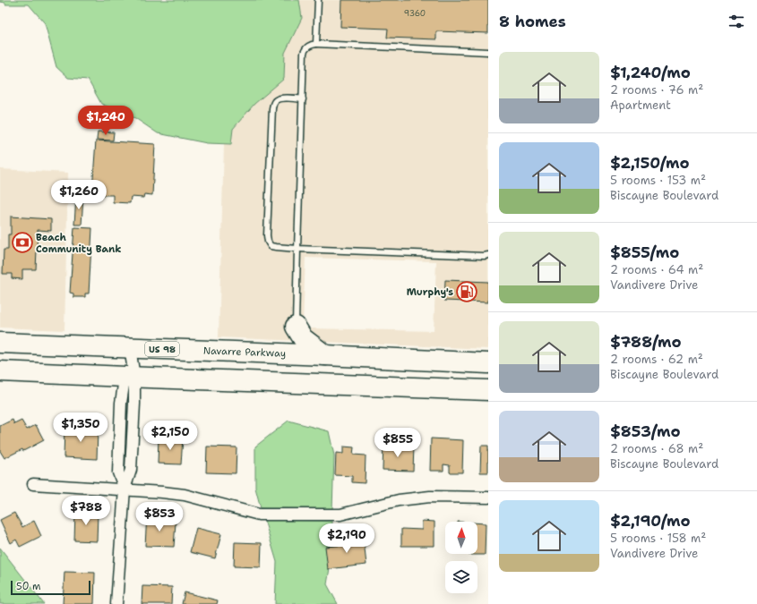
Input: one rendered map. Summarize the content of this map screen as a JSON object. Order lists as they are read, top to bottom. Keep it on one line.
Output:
{"streets":{"highway":["US 98","Navarre Parkway"]},"places":{"bank":["Beach Community Bank"],"fuel station":["Murphy's"]},"house_numbers":["9360"],"scale_bar":"50 m","north":"top","page":{"heading":"8 homes","list":[{"name":"$1,240/mo","note":"2 rooms · 76 m² · Apartment"},{"name":"$2,150/mo","note":"5 rooms · 153 m² · Biscayne Boulevard"},{"name":"$855/mo","note":"2 rooms · 64 m² · Vandivere Drive"},{"name":"$788/mo","note":"2 rooms · 62 m² · Biscayne Boulevard"},{"name":"$853/mo","note":"2 rooms · 68 m² · Biscayne Boulevard"},{"name":"$2,190/mo","note":"5 rooms · 158 m² · Vandivere Drive"}],"price":["$1,240","$1,260","$1,350","$2,150","$855","$788","$853","$2,190"],"scale":"50 m"}}
